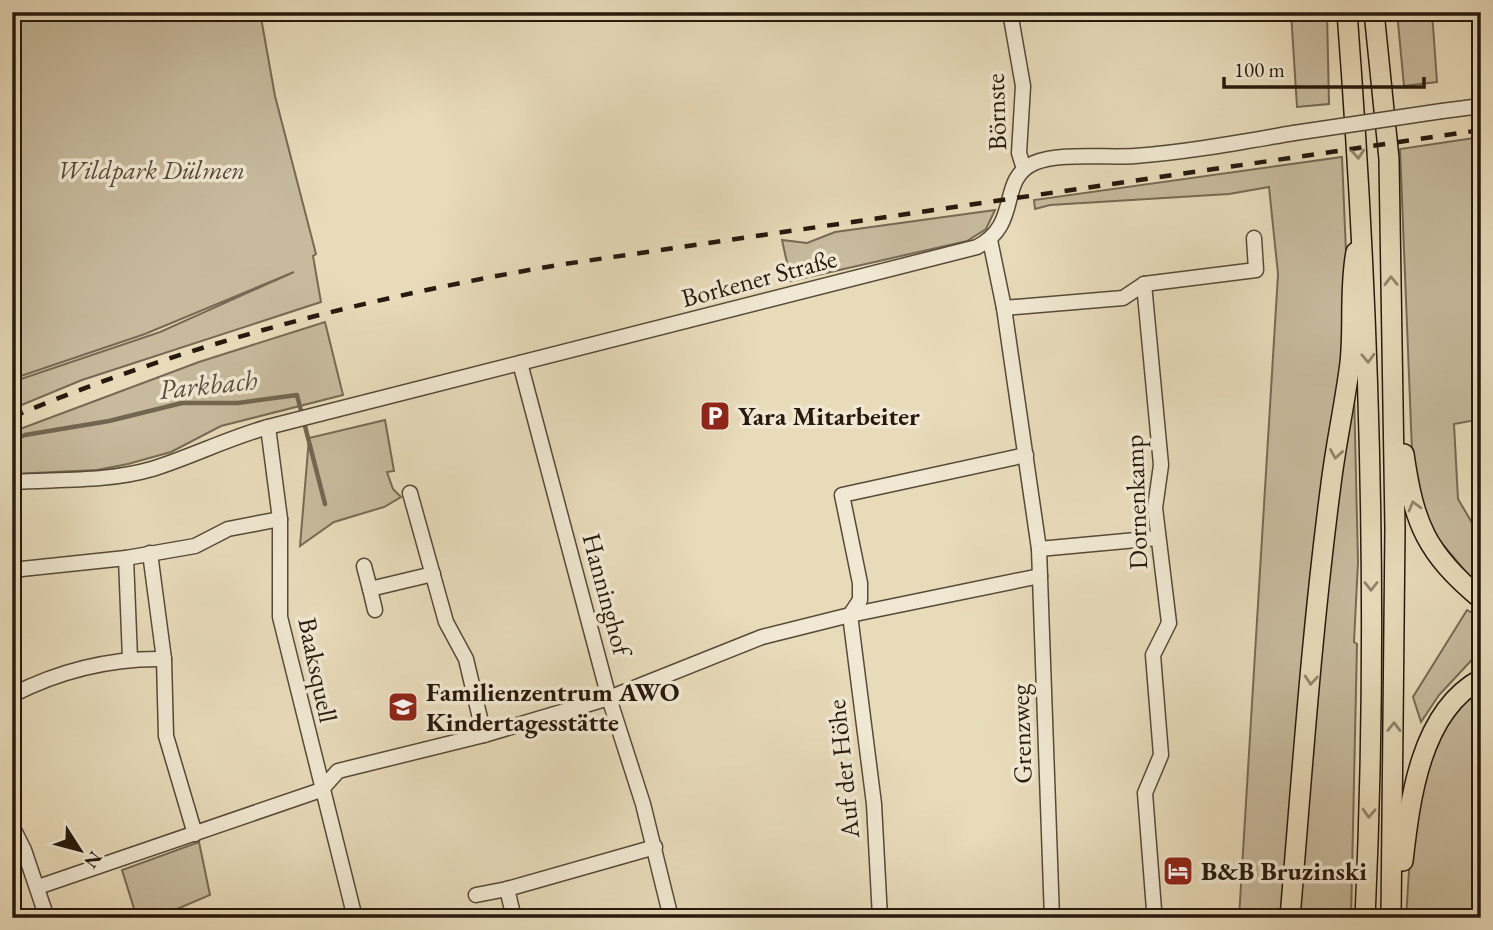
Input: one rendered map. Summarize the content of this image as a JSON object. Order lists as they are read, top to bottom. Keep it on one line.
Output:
{"streets":{"street":["Börnste","Borkener Straße","Dornenkamp","Hanninghof","Baaksquell","Grenzweg","Auf der Höhe"]},"crossings":[["Borkener Straße","Hanninghof"],["Borkener Straße","Baaksquell"],["Borkener Straße","Grenzweg"]],"water":["Parkbach"],"parks":["Wildpark Dülmen"],"places":{"parking":["Yara Mitarbeiter"],"school or university":["Familienzentrum AWO Kindertagesstätte"],"hotel":["B&B Bruzinski"]},"scale_bar":"100 m","north":"bottom right"}
